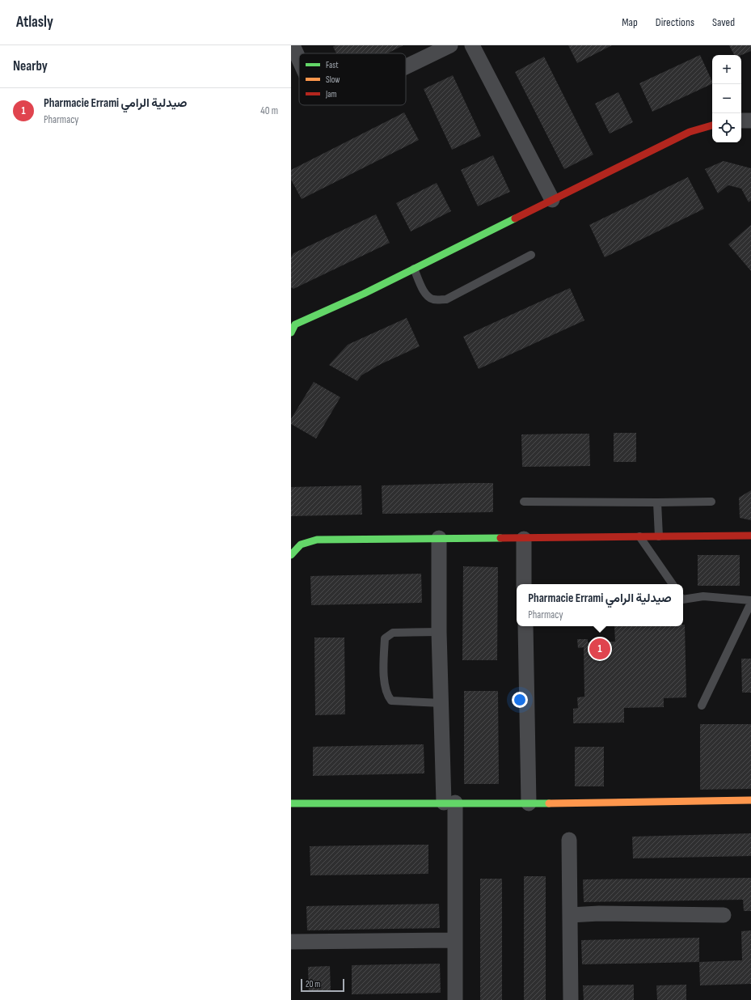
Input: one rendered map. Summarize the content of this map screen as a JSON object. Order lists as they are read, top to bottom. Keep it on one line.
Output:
{"legend":["Fast","Slow","Jam"],"scale_bar":"20 m","page":{"header":"Atlasly","nav":["Map","Directions","Saved"],"heading":"Nearby","map_buttons":["+","−"],"list":[{"mark":"1","name":"Pharmacie Errami صيدلية الرامي","note":"Pharmacy","value":"40 m"}],"popup":["Pharmacie Errami صيدلية الرامي","Pharmacy"],"pins":"1","scale":"20 m"}}
